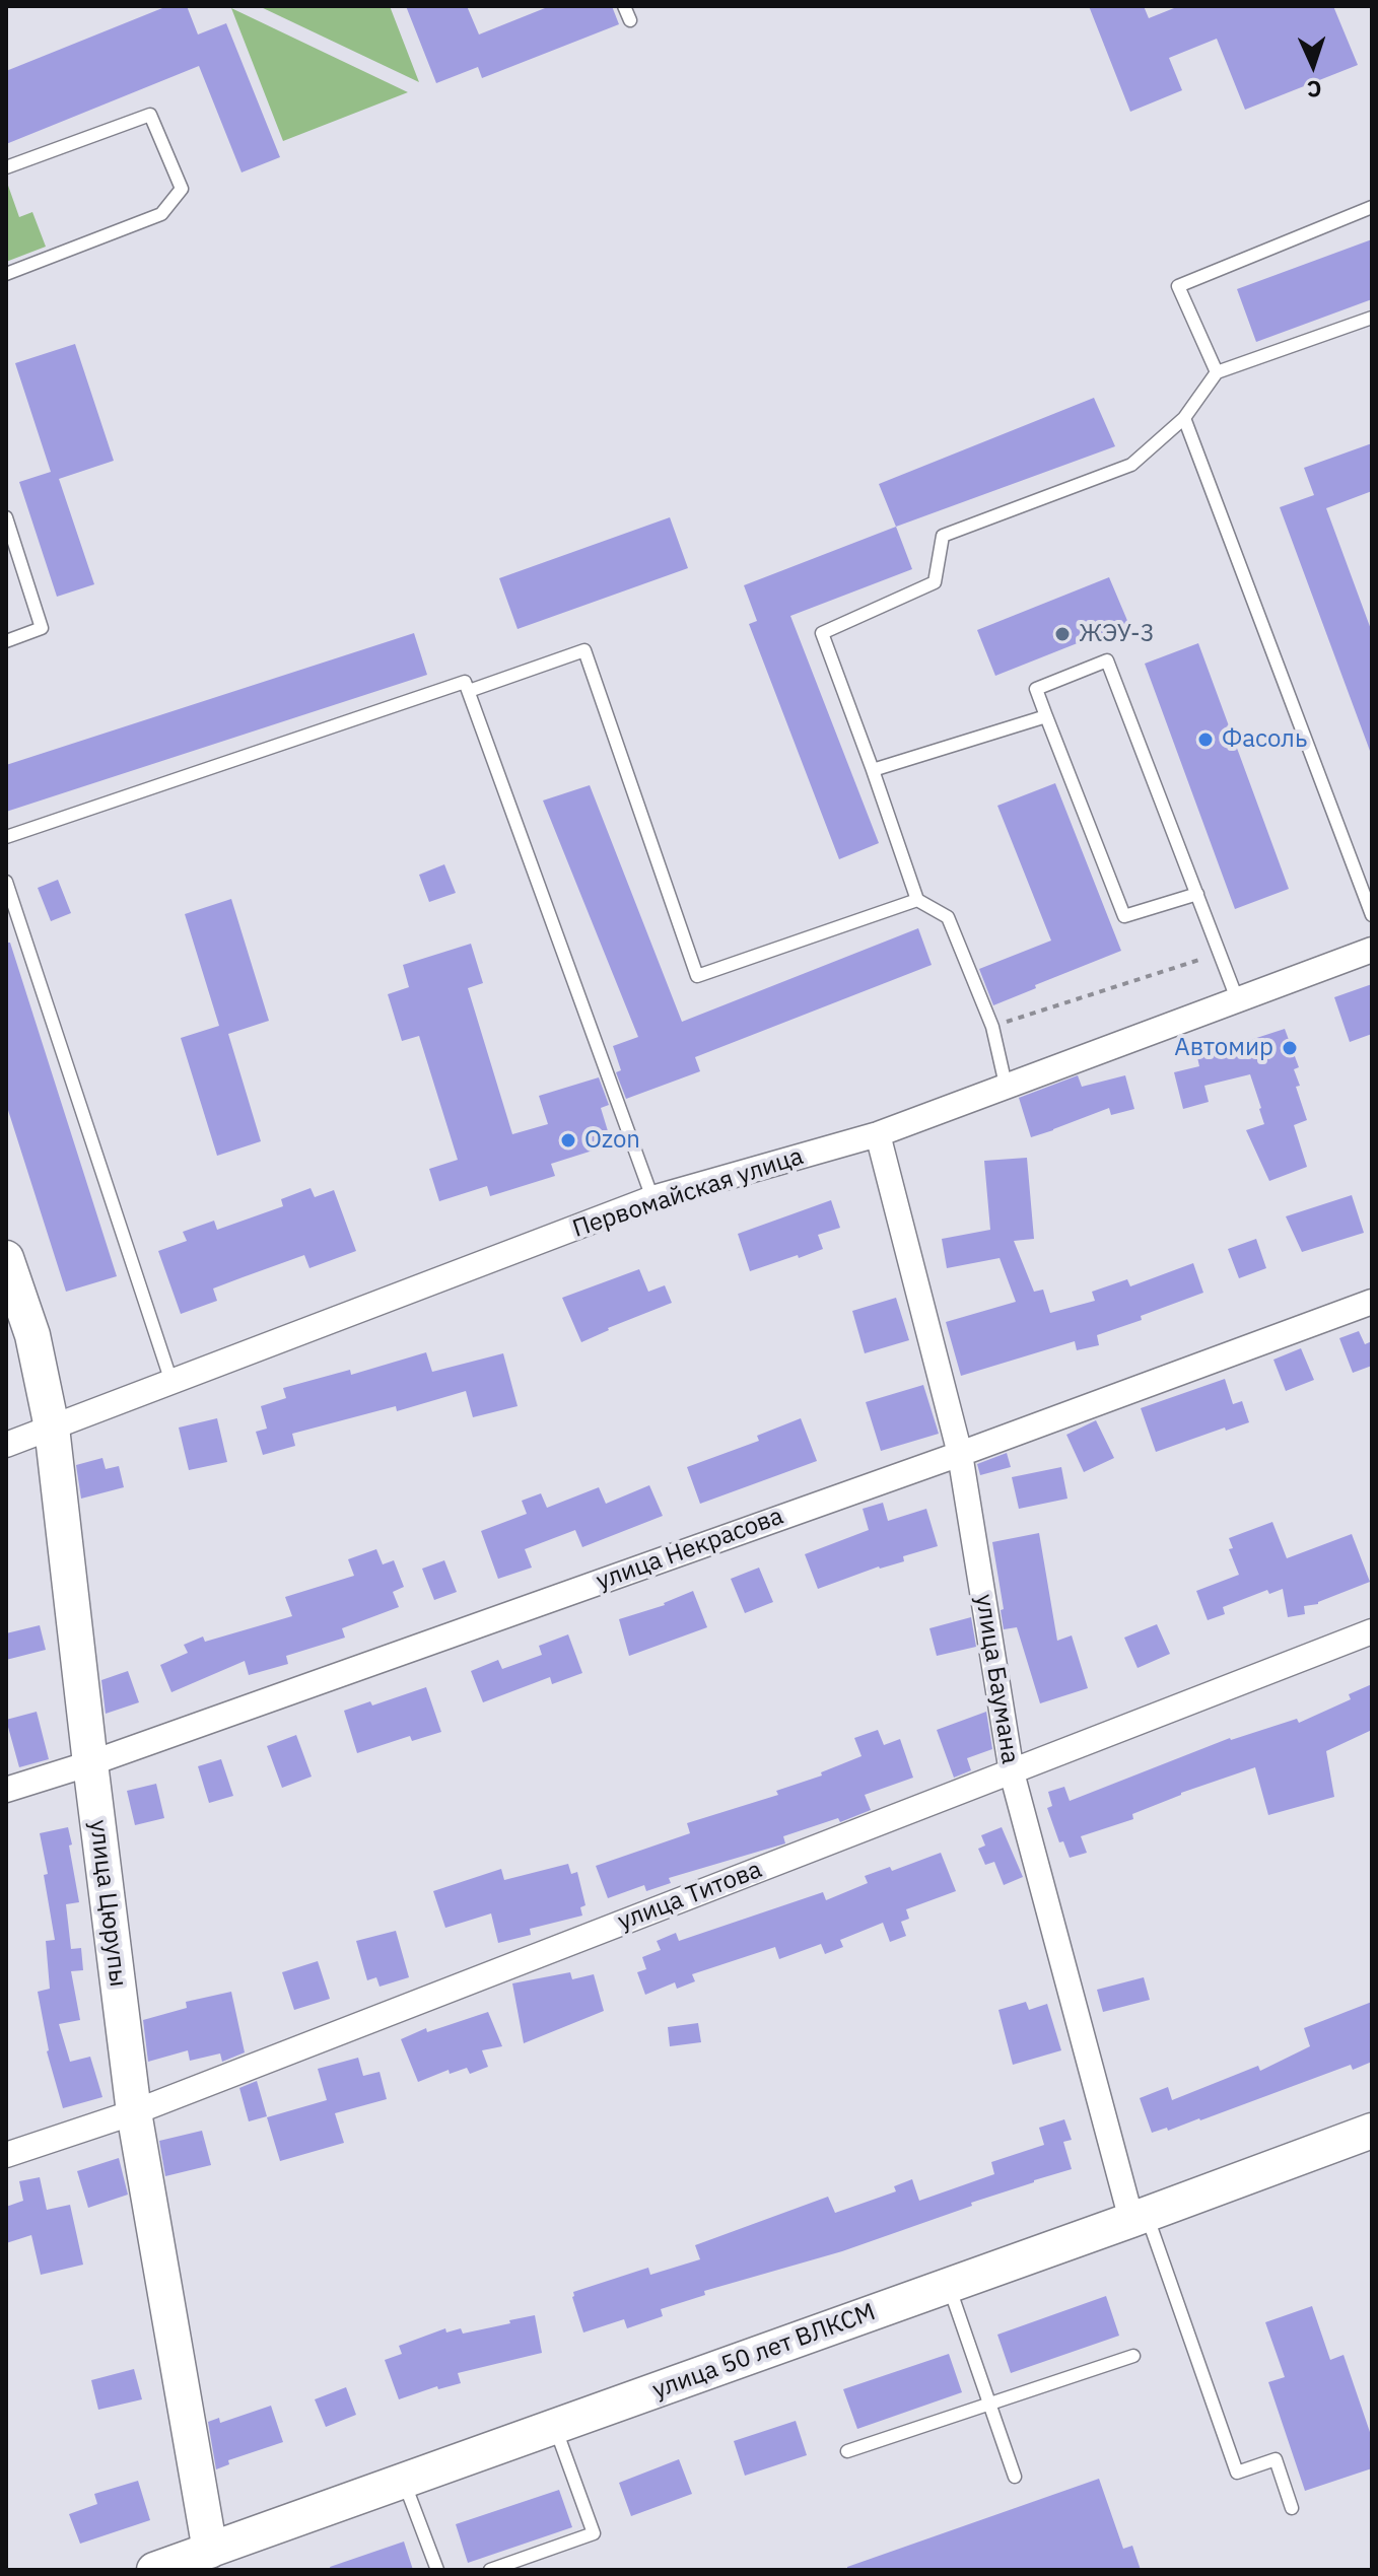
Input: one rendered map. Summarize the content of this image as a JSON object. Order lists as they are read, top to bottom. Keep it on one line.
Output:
{"streets":{"street":["Первомайская улица","улица Некрасова","улица Баумана","улица Титова","улица Цюрупы","улица 50 лет ВЛКСМ"]},"crossings":[["Первомайская улица","улица Баумана"],["Первомайская улица","улица Цюрупы"],["улица Некрасова","улица Баумана"],["улица Некрасова","улица Цюрупы"],["улица Баумана","улица Титова"],["улица Баумана","улица 50 лет ВЛКСМ"],["улица Титова","улица Цюрупы"],["улица Цюрупы","улица 50 лет ВЛКСМ"]],"places":["ЖЭУ-3","Фасоль","Автомир","Ozon"],"north":"bottom"}
